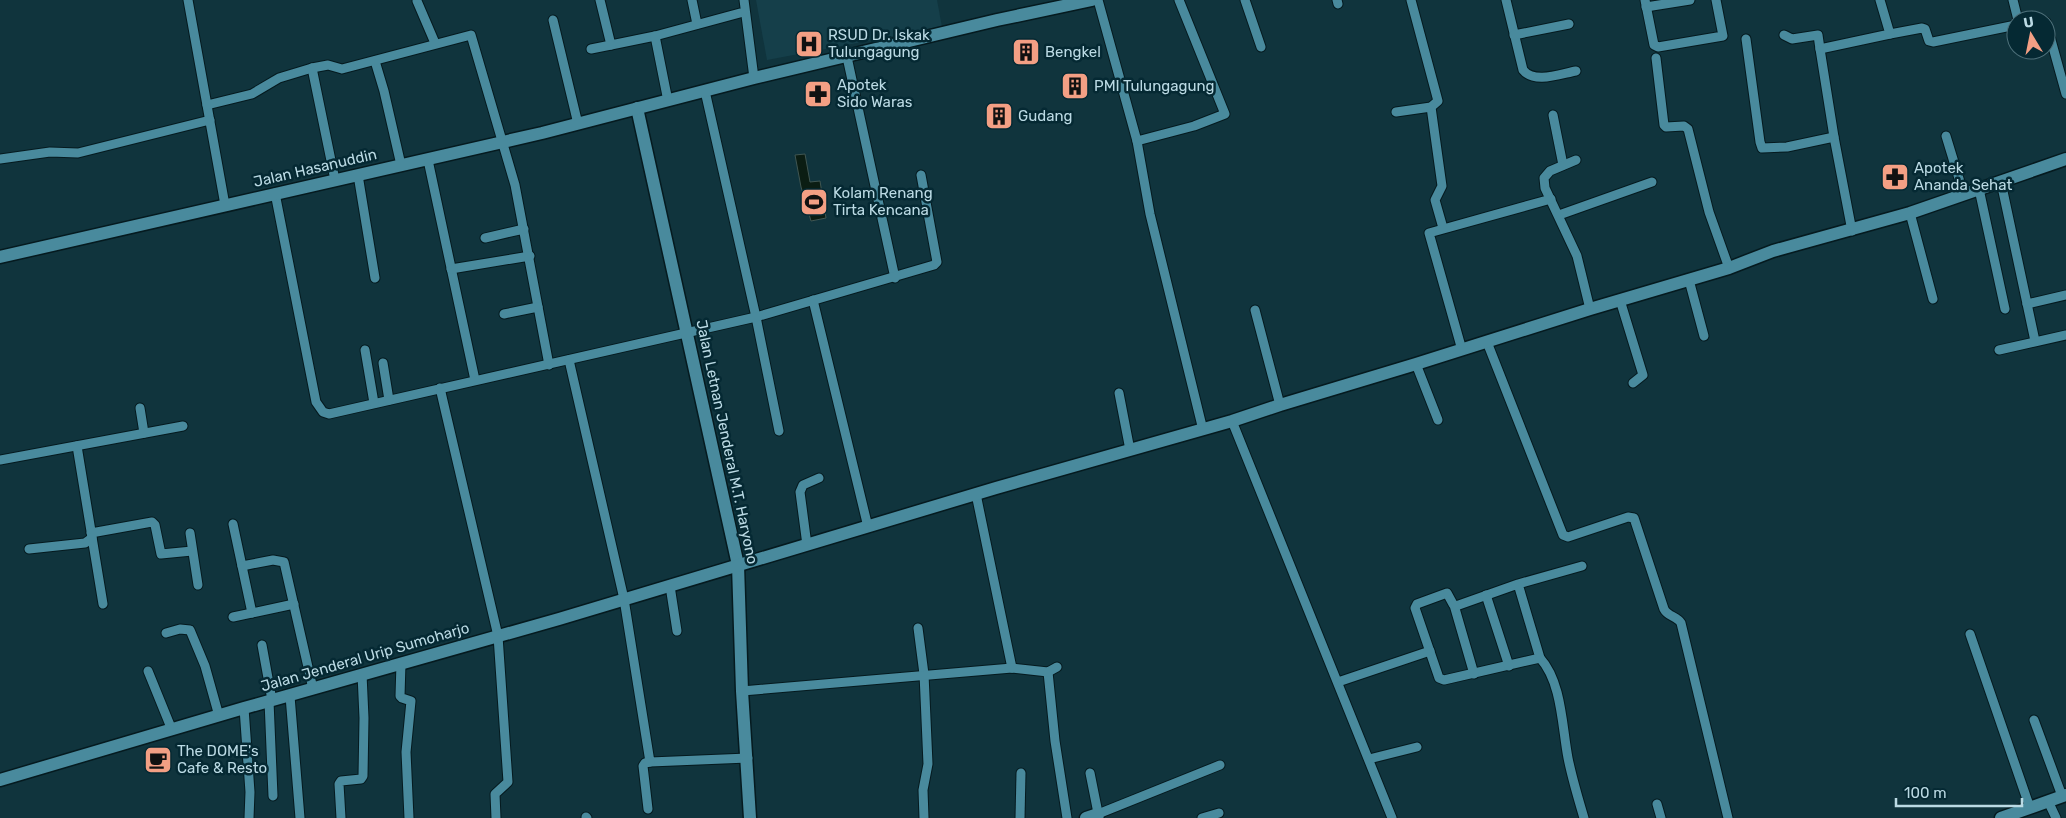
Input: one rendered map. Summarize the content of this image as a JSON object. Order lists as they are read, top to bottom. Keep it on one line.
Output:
{"streets":{"street":["Jalan Hasanuddin","Jalan Letnan Jenderal M.T. Haryono","Jalan Jenderal Urip Sumoharjo"]},"crossings":[["Jalan Hasanuddin","Jalan Letnan Jenderal M.T. Haryono"],["Jalan Letnan Jenderal M.T. Haryono","Jalan Jenderal Urip Sumoharjo"]],"places":{"hospital":["RSUD Dr. Iskak Tulungagung"],"building":["Bengkel","PMI Tulungagung","Gudang"],"pharmacy":["Apotek Sido Waras","Apotek Ananda Sehat"],"sports":["Kolam Renang Tirta Kencana"],"cafe":["The DOME's Cafe & Resto"]},"scale_bar":"100 m","north":"top"}
